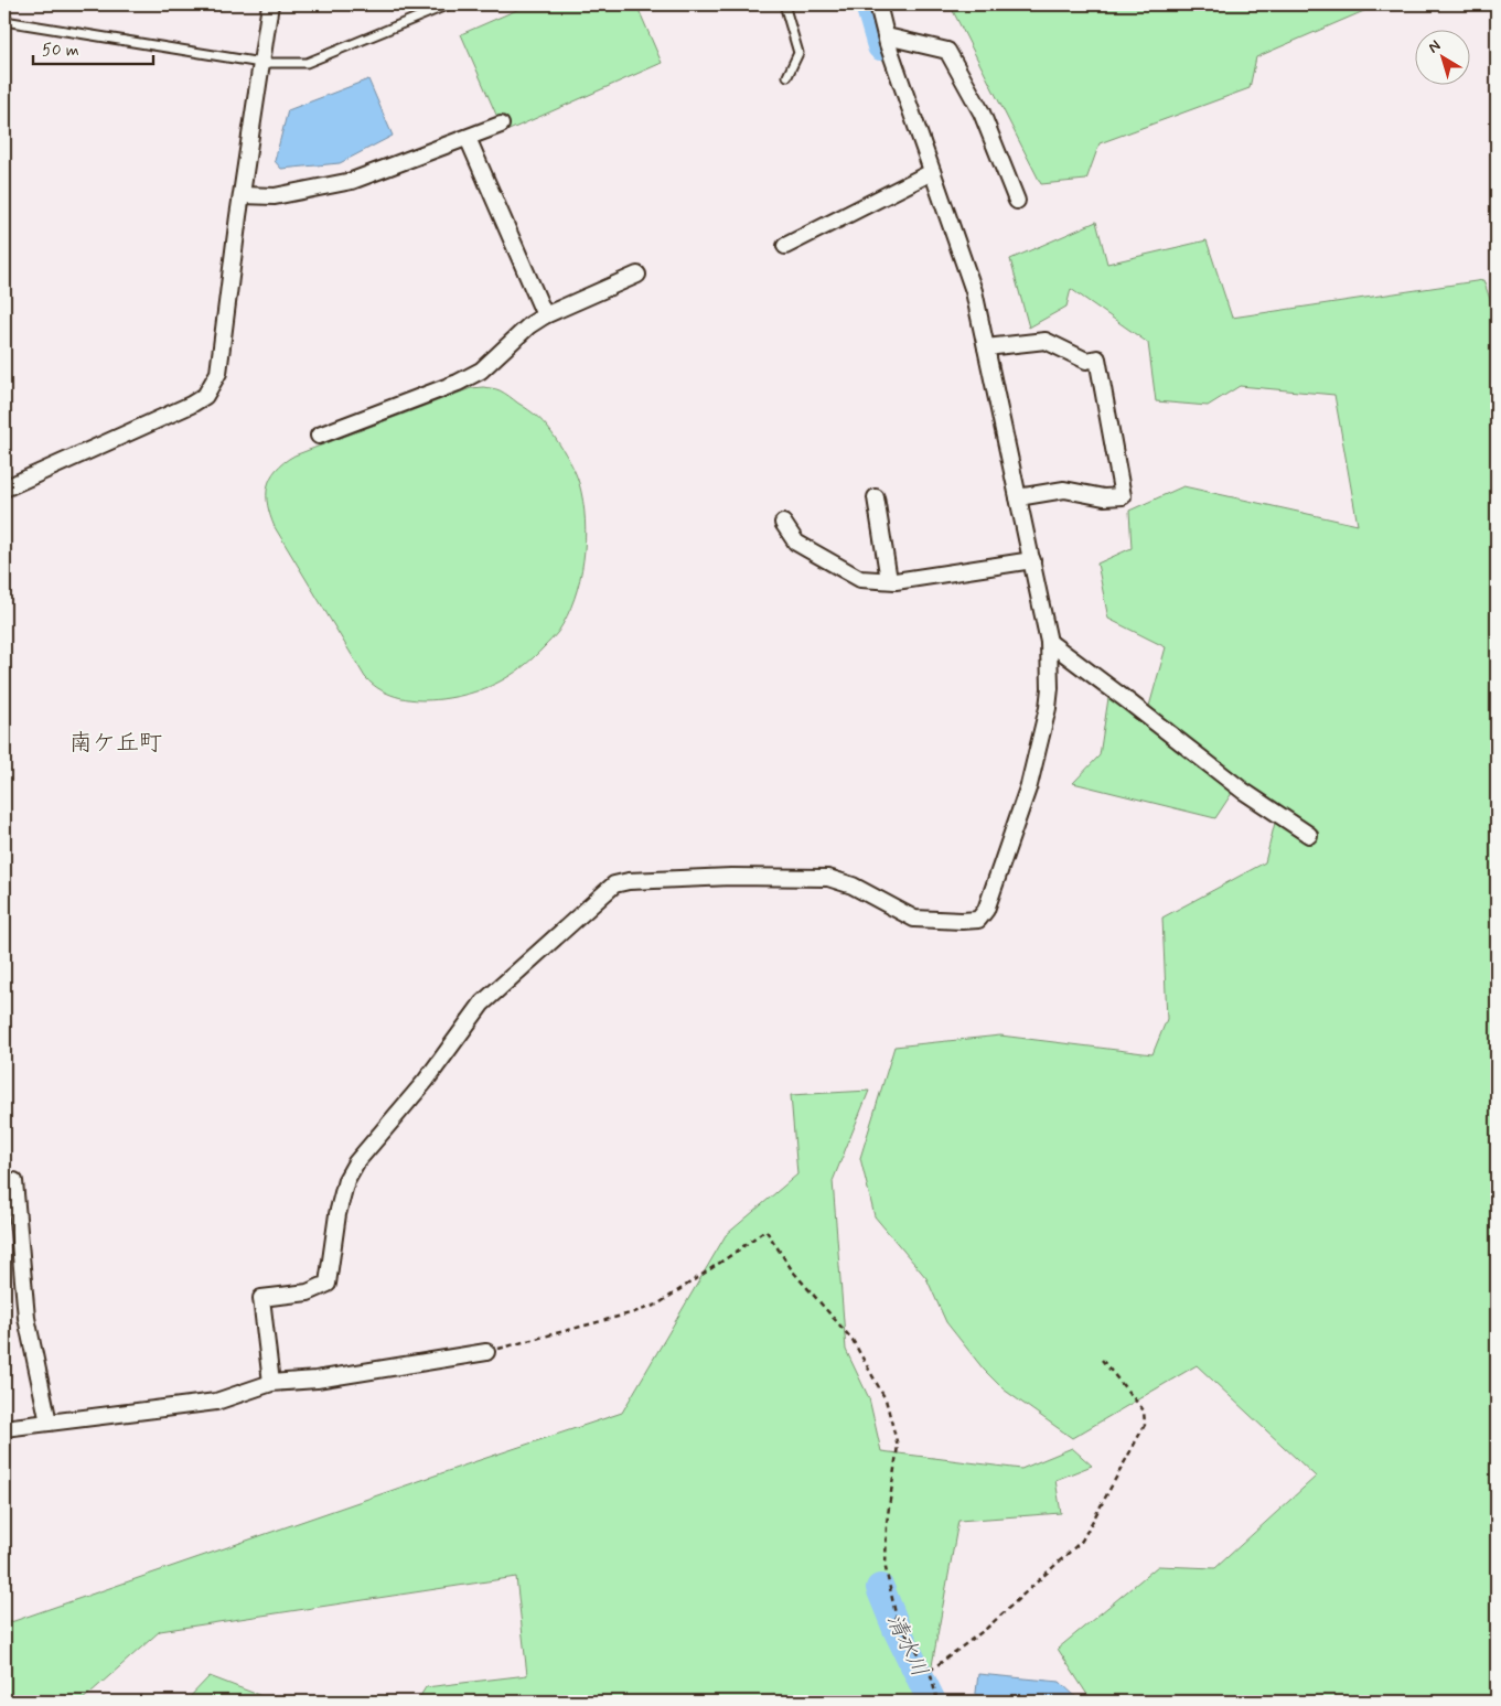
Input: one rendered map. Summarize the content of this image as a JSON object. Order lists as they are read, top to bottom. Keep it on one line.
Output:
{"districts":["南ケ丘町"],"water":["清水川"],"scale_bar":"50 m","north":"top left"}
